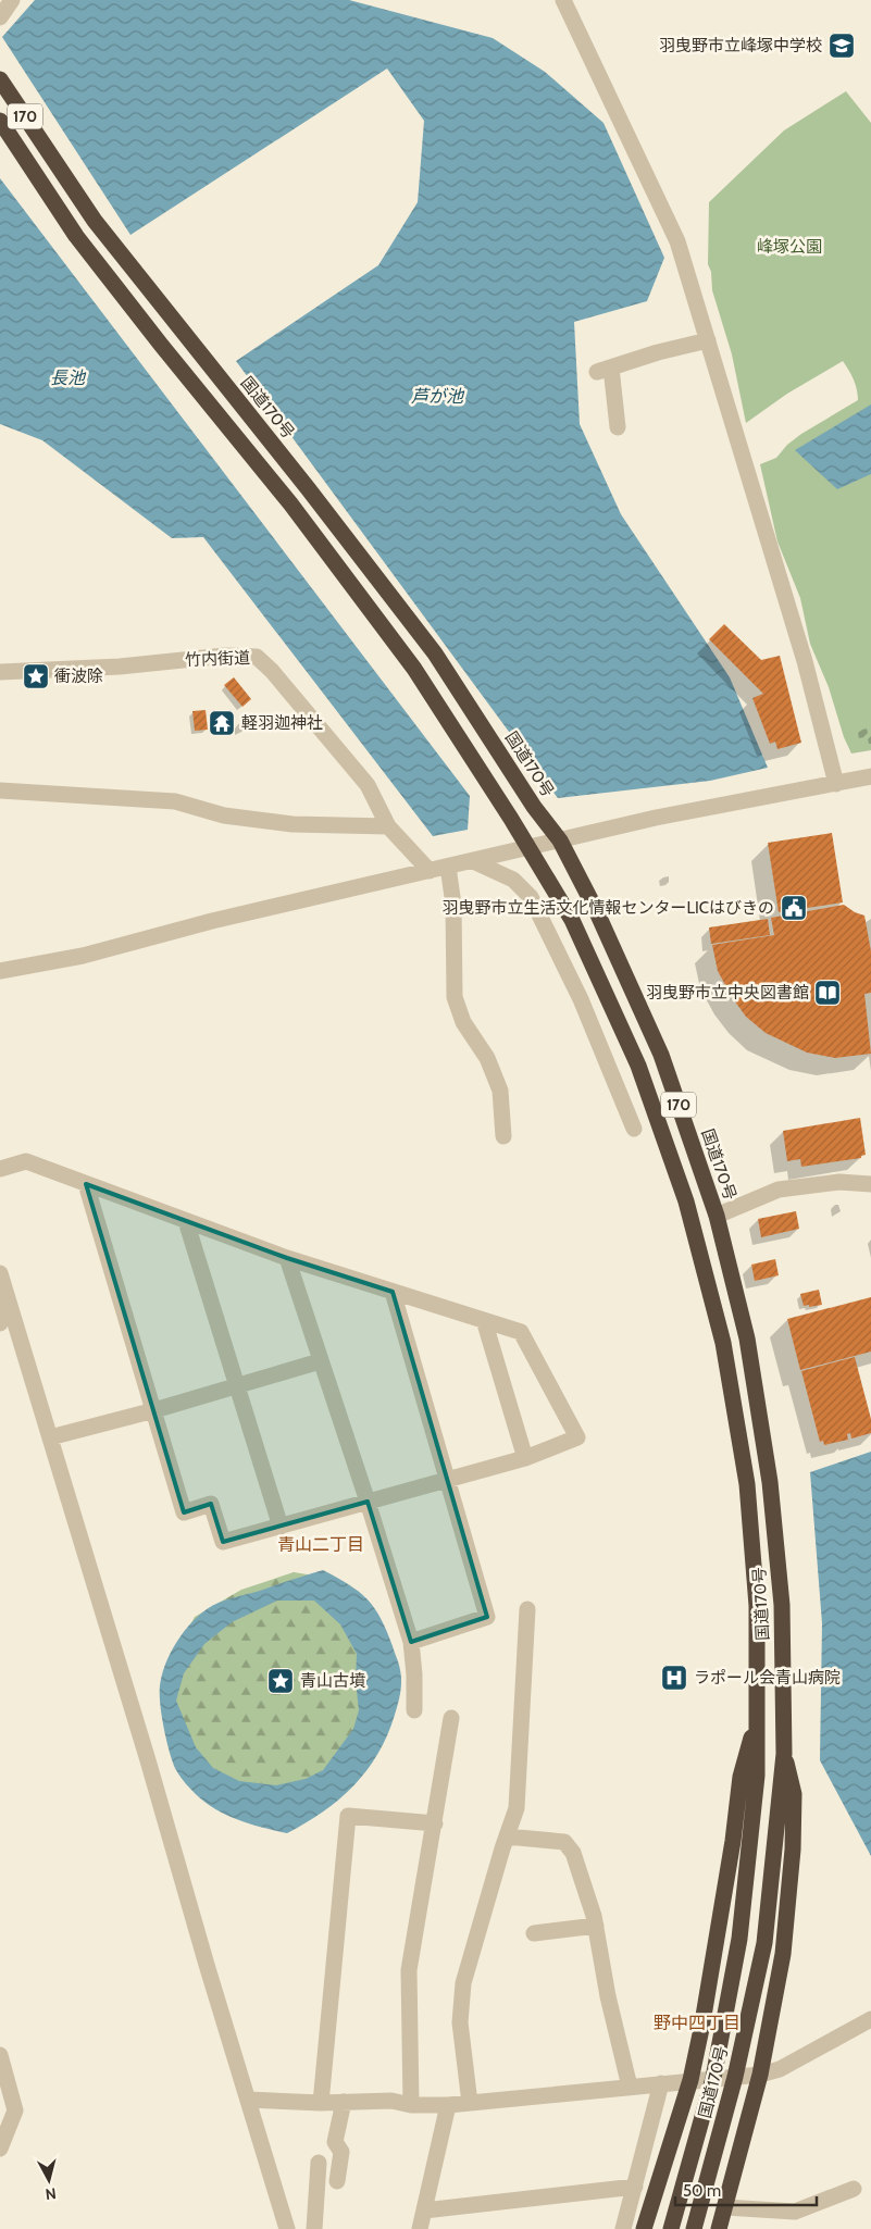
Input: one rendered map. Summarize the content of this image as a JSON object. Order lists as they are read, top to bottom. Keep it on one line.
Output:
{"streets":{"highway":["170","国道170号"],"street":["竹内街道"]},"districts":["青山二丁目","野中四丁目"],"water":["長池","芦が池"],"parks":["峰塚公園"],"places":{"school or university":["羽曳野市立峰塚中学校"],"place":["衝波除","青山古墳"],"temple":["軽羽迦神社"],"public building":["羽曳野市立生活文化情報センターLICはびきの"],"library":["羽曳野市立中央図書館"],"hospital":["ラポール会青山病院"]},"scale_bar":"50 m","north":"bottom"}
